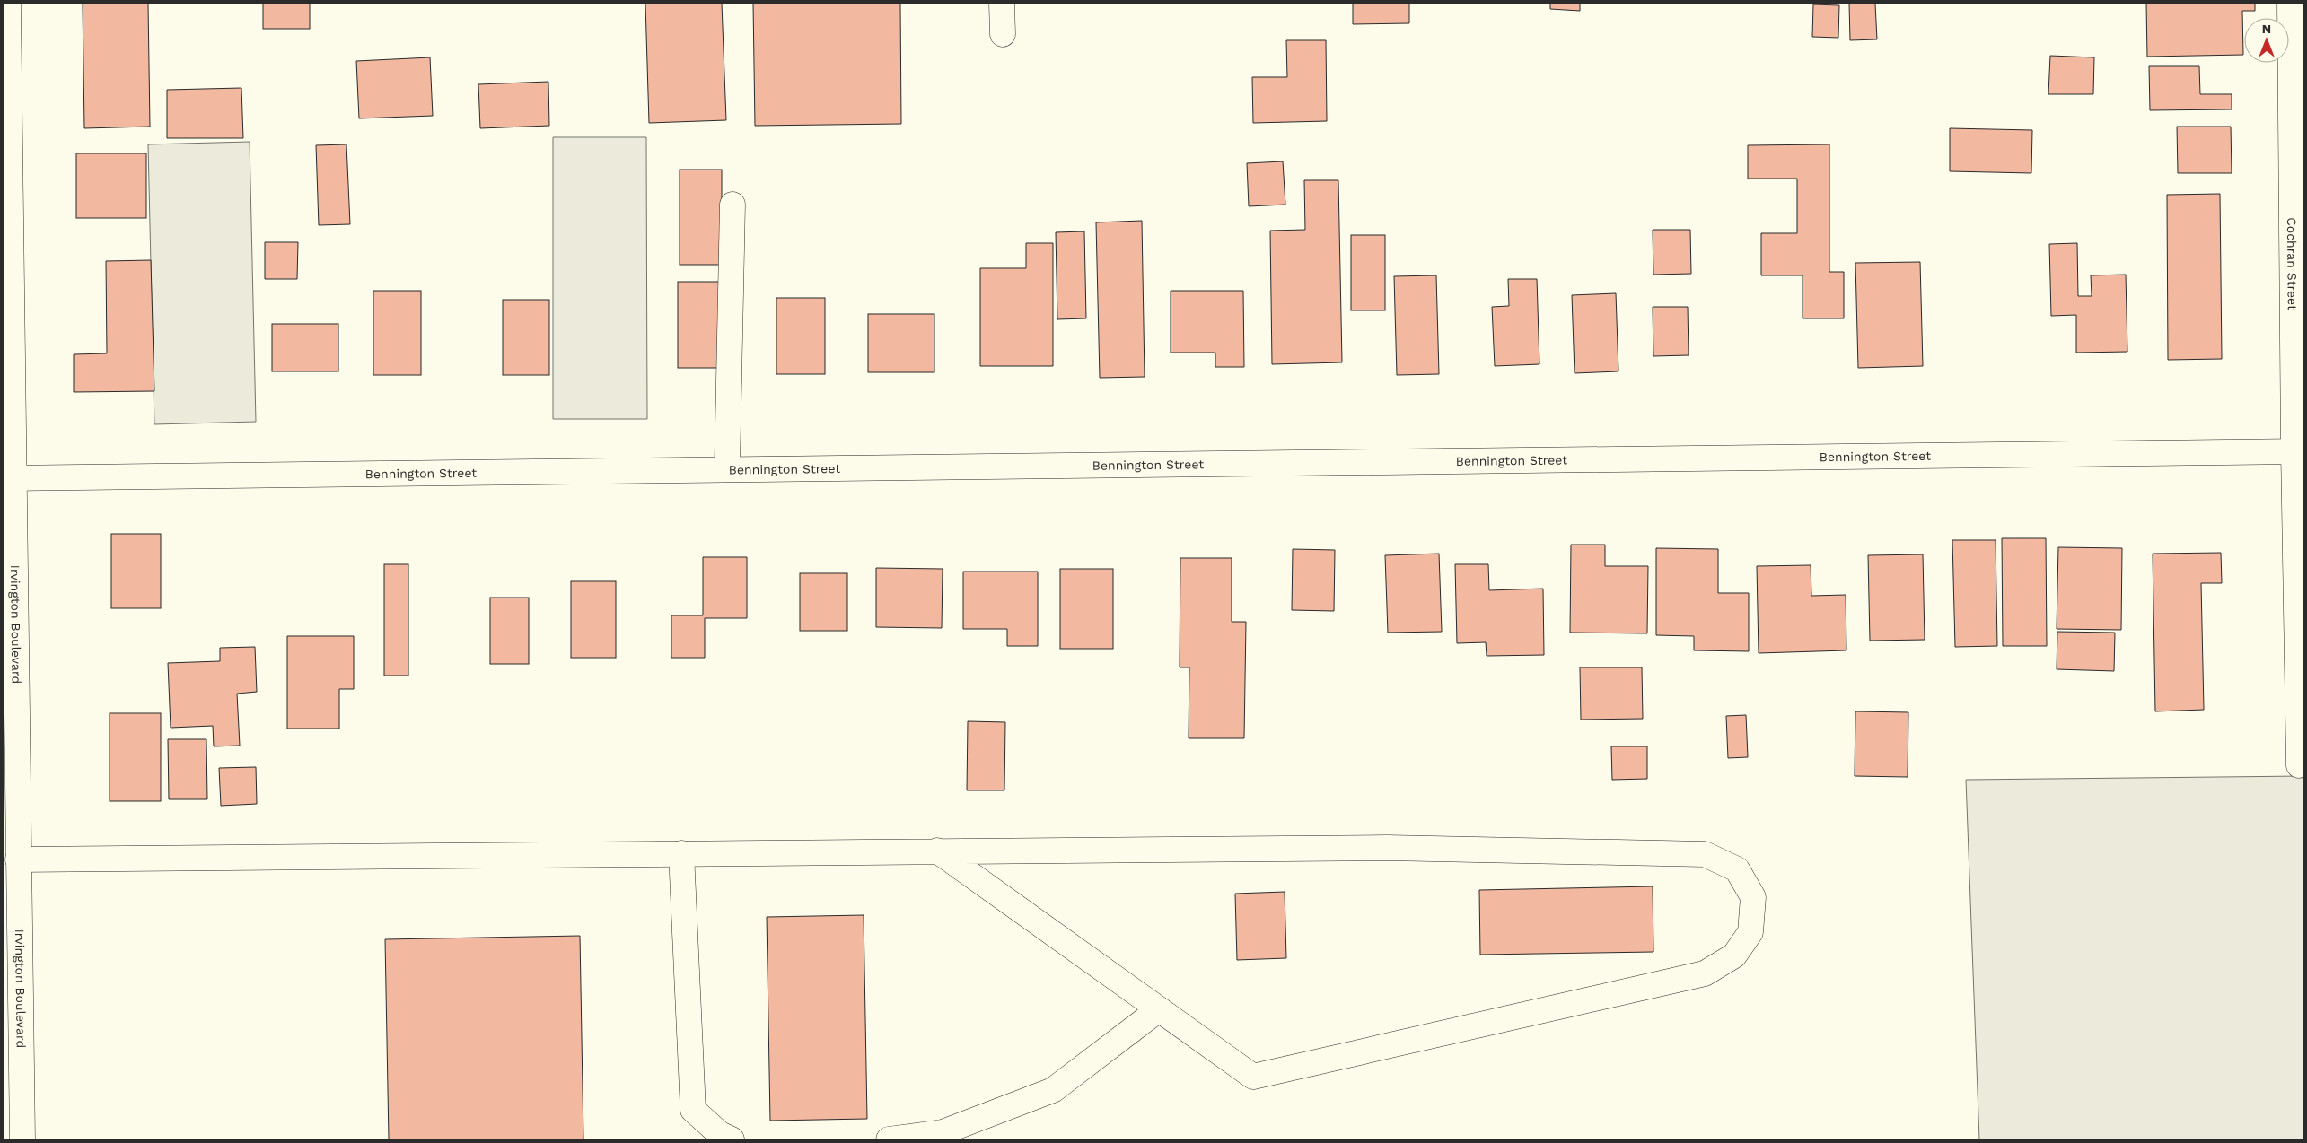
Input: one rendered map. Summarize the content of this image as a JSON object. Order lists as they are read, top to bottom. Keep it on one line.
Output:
{"streets":{"street":["Cochran Street","Bennington Street","Irvington Boulevard"]},"crossings":[["Cochran Street","Bennington Street"],["Bennington Street","Irvington Boulevard"]],"north":"top"}
